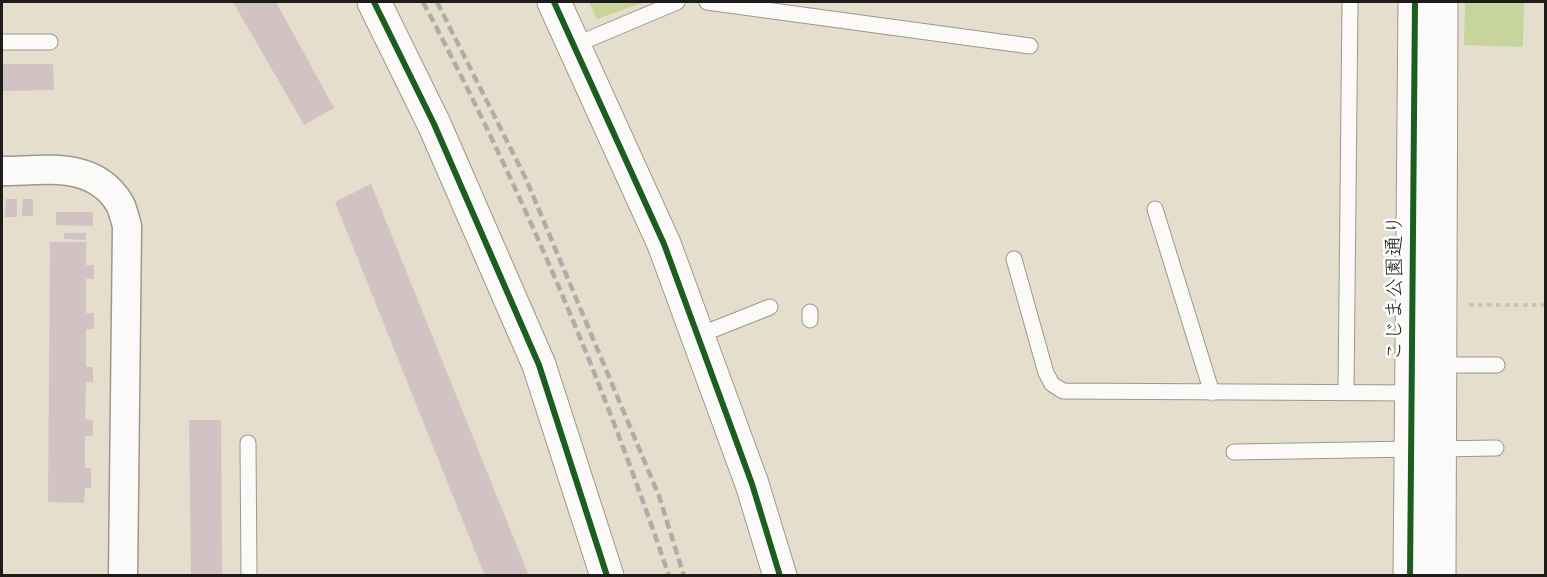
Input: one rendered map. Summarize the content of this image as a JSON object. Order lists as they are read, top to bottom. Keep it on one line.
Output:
{"streets":{"street":["こじま公園通り"]}}
